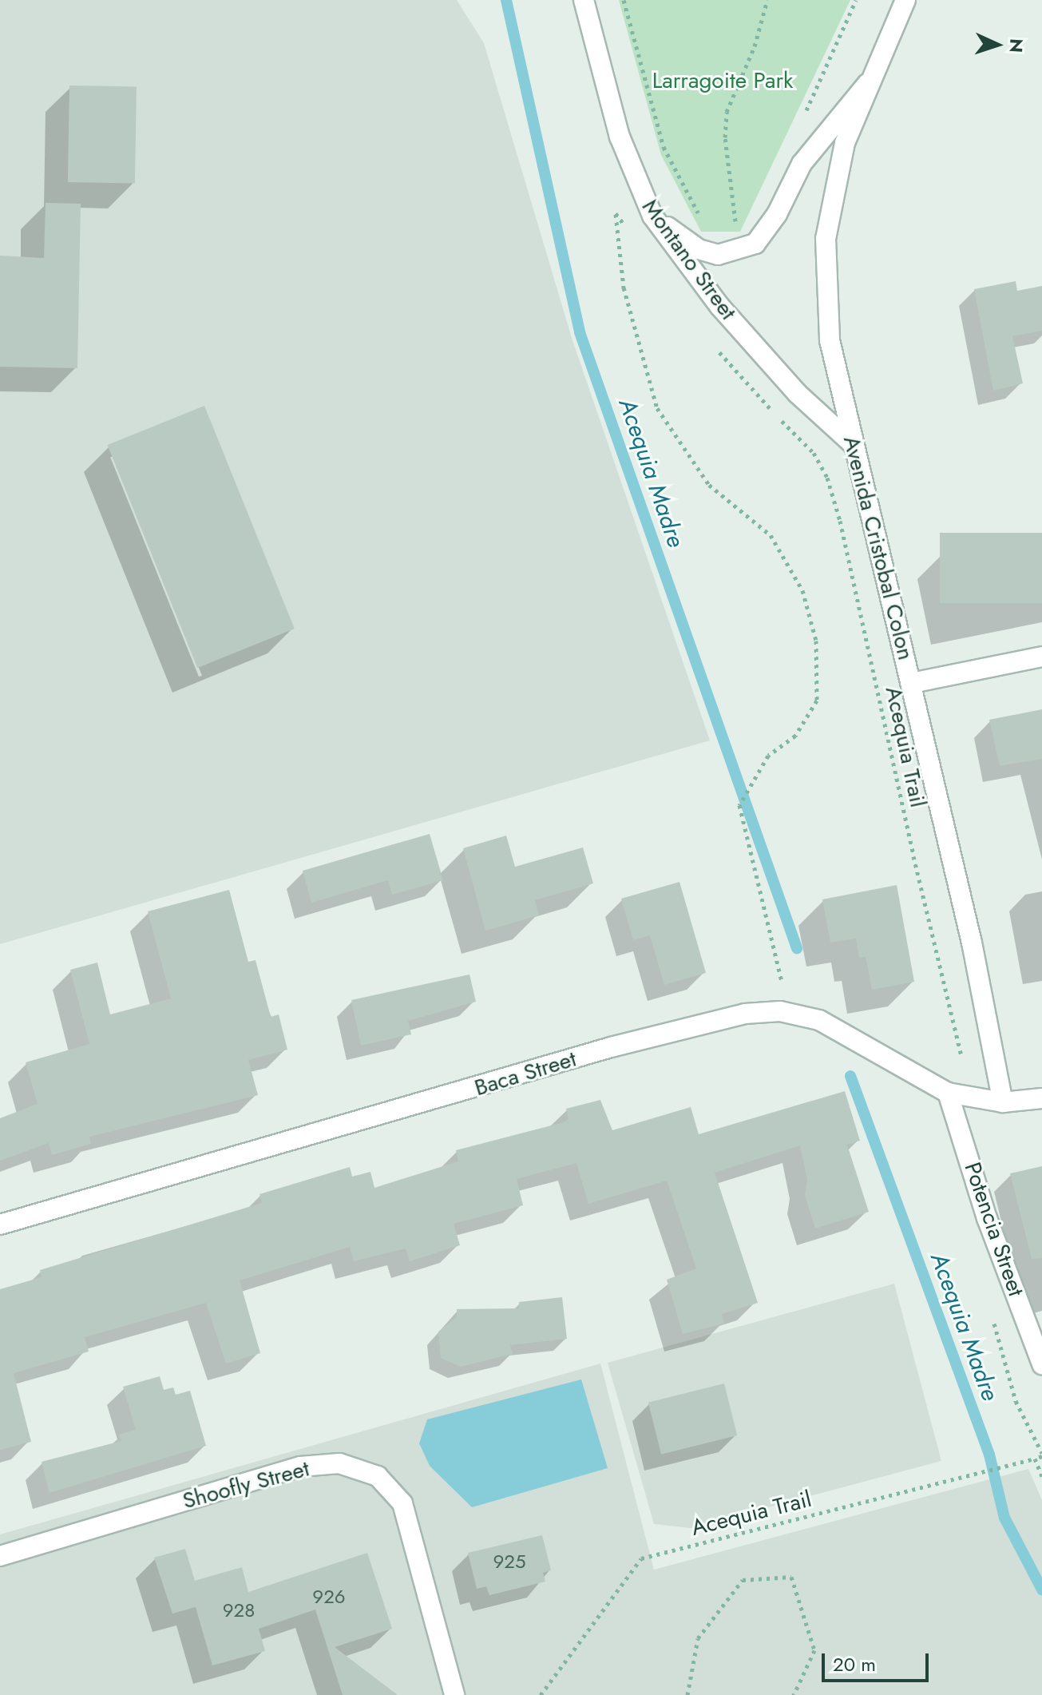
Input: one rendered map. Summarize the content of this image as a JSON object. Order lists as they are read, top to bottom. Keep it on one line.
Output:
{"streets":{"street":["Montano Street","Avenida Cristobal Colon","Baca Street","Potencia Street","Shoofly Street"],"path":["Acequia Trail"]},"crossings":[["Montano Street","Avenida Cristobal Colon"],["Avenida Cristobal Colon","Baca Street"],["Baca Street","Potencia Street"]],"water":["Acequia Madre"],"parks":["Larragoite Park"],"house_numbers":["925","926","928"],"scale_bar":"20 m","north":"right"}
